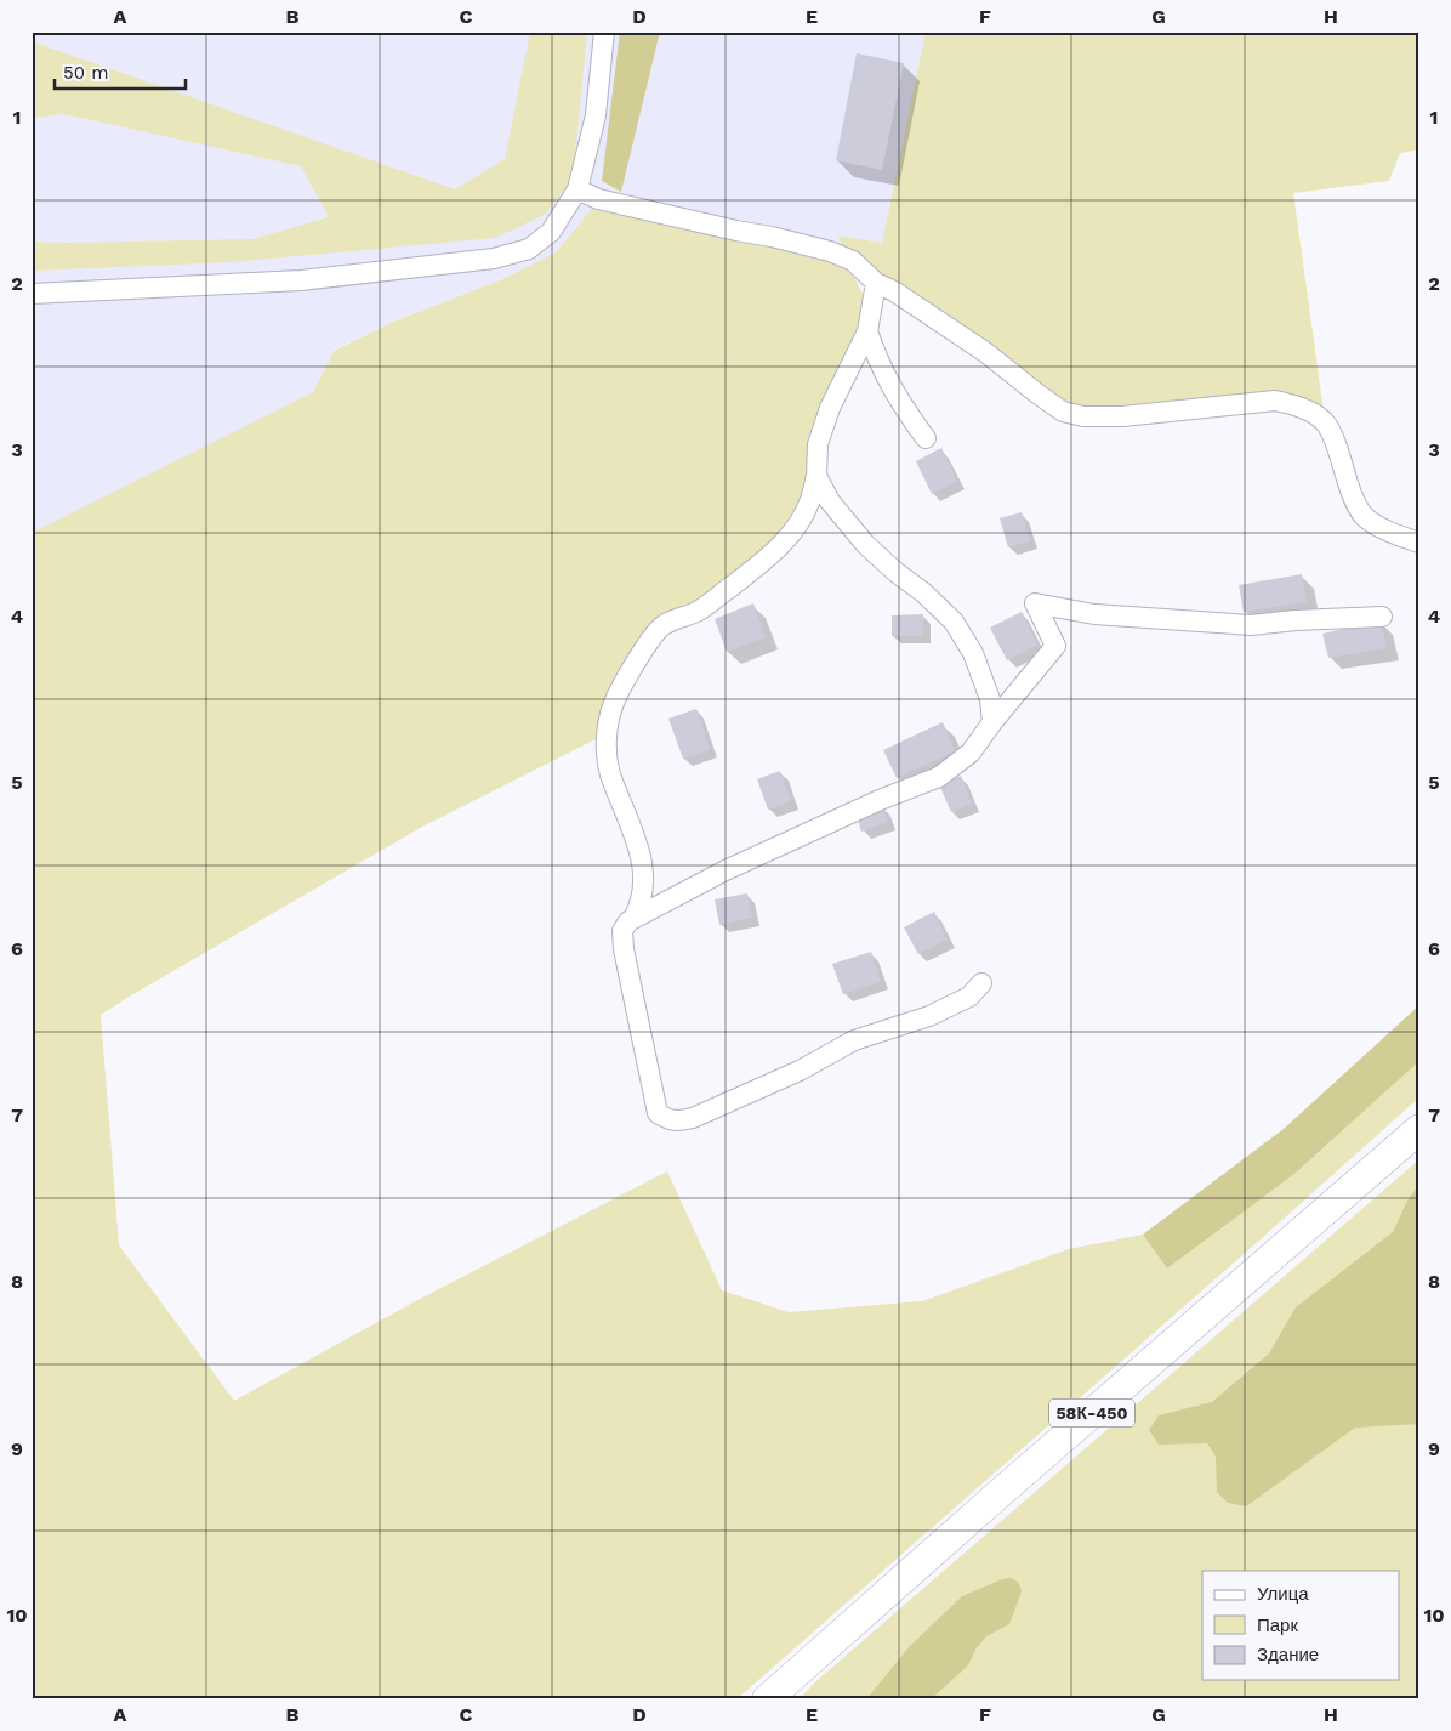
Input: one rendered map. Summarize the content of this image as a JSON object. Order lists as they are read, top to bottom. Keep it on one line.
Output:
{"streets":{"highway":["58К-450"]},"legend":["Улица","Парк","Здание"],"scale_bar":"50 m","grid":{"columns":["A","B","C","D","E","F","G","H"],"rows":["1","2","3","4","5","6","7","8","9","10"]}}
